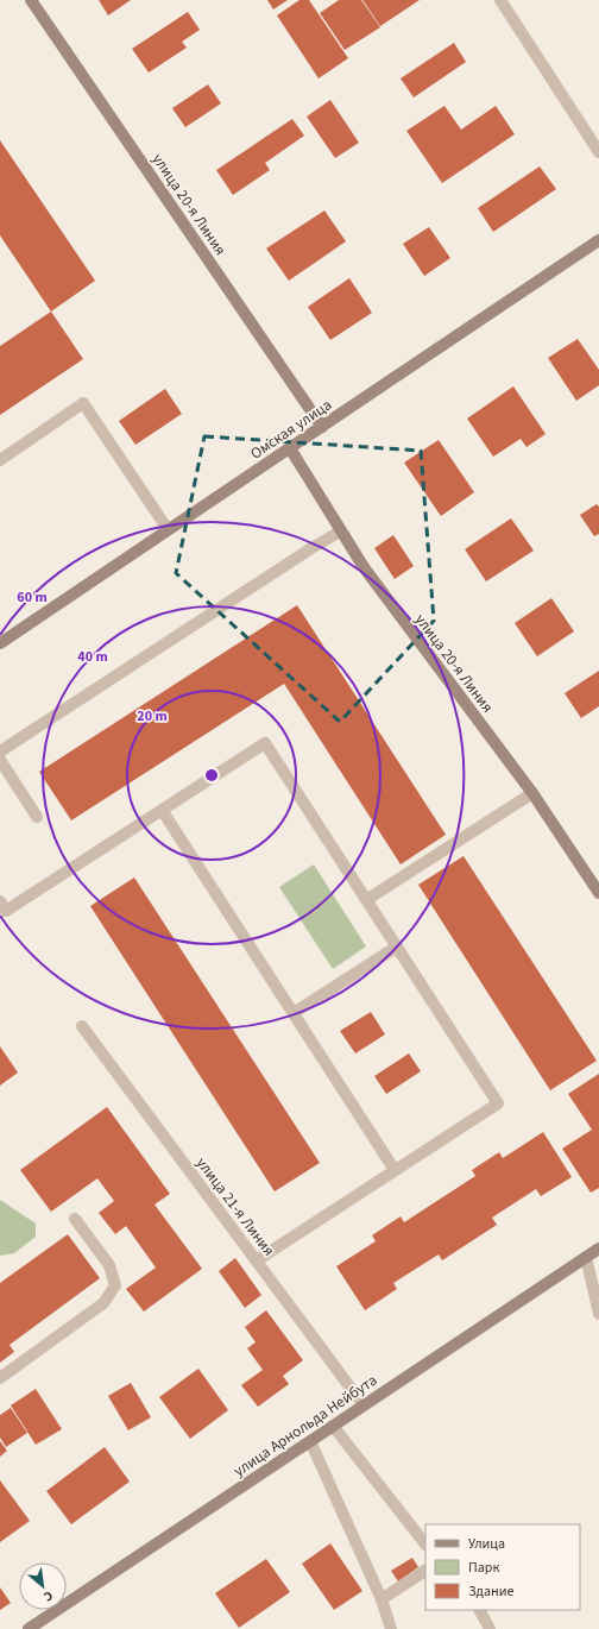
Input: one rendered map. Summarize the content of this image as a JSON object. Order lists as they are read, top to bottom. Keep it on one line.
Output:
{"streets":{"street":["улица 20-я Линия","Омская улица","улица 21-я Линия","улица Арнольда Нейбута"]},"crossings":[["улица 20-я Линия","Омская улица"],["улица 21-я Линия","улица Арнольда Нейбута"]],"legend":["Улица","Парк","Здание"],"north":"bottom right","rings":["60 m","40 m","20 m"]}
